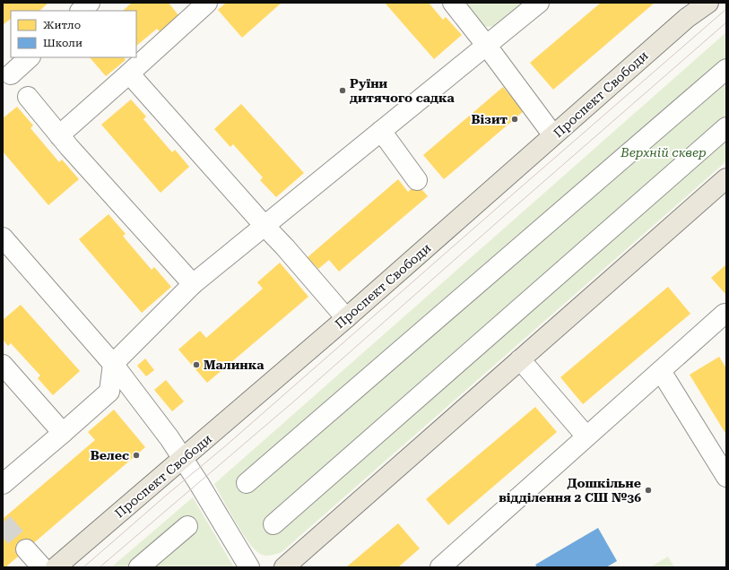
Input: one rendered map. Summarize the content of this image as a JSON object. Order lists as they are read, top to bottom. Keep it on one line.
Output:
{"streets":{"main road":["Проспект Свободи"]},"parks":["Верхній сквер"],"places":["Руїни дитячого садка","Візит","Малинка","Велес","Дошкільне відділення 2 СШ №36"],"legend":["Житло","Школи"]}
